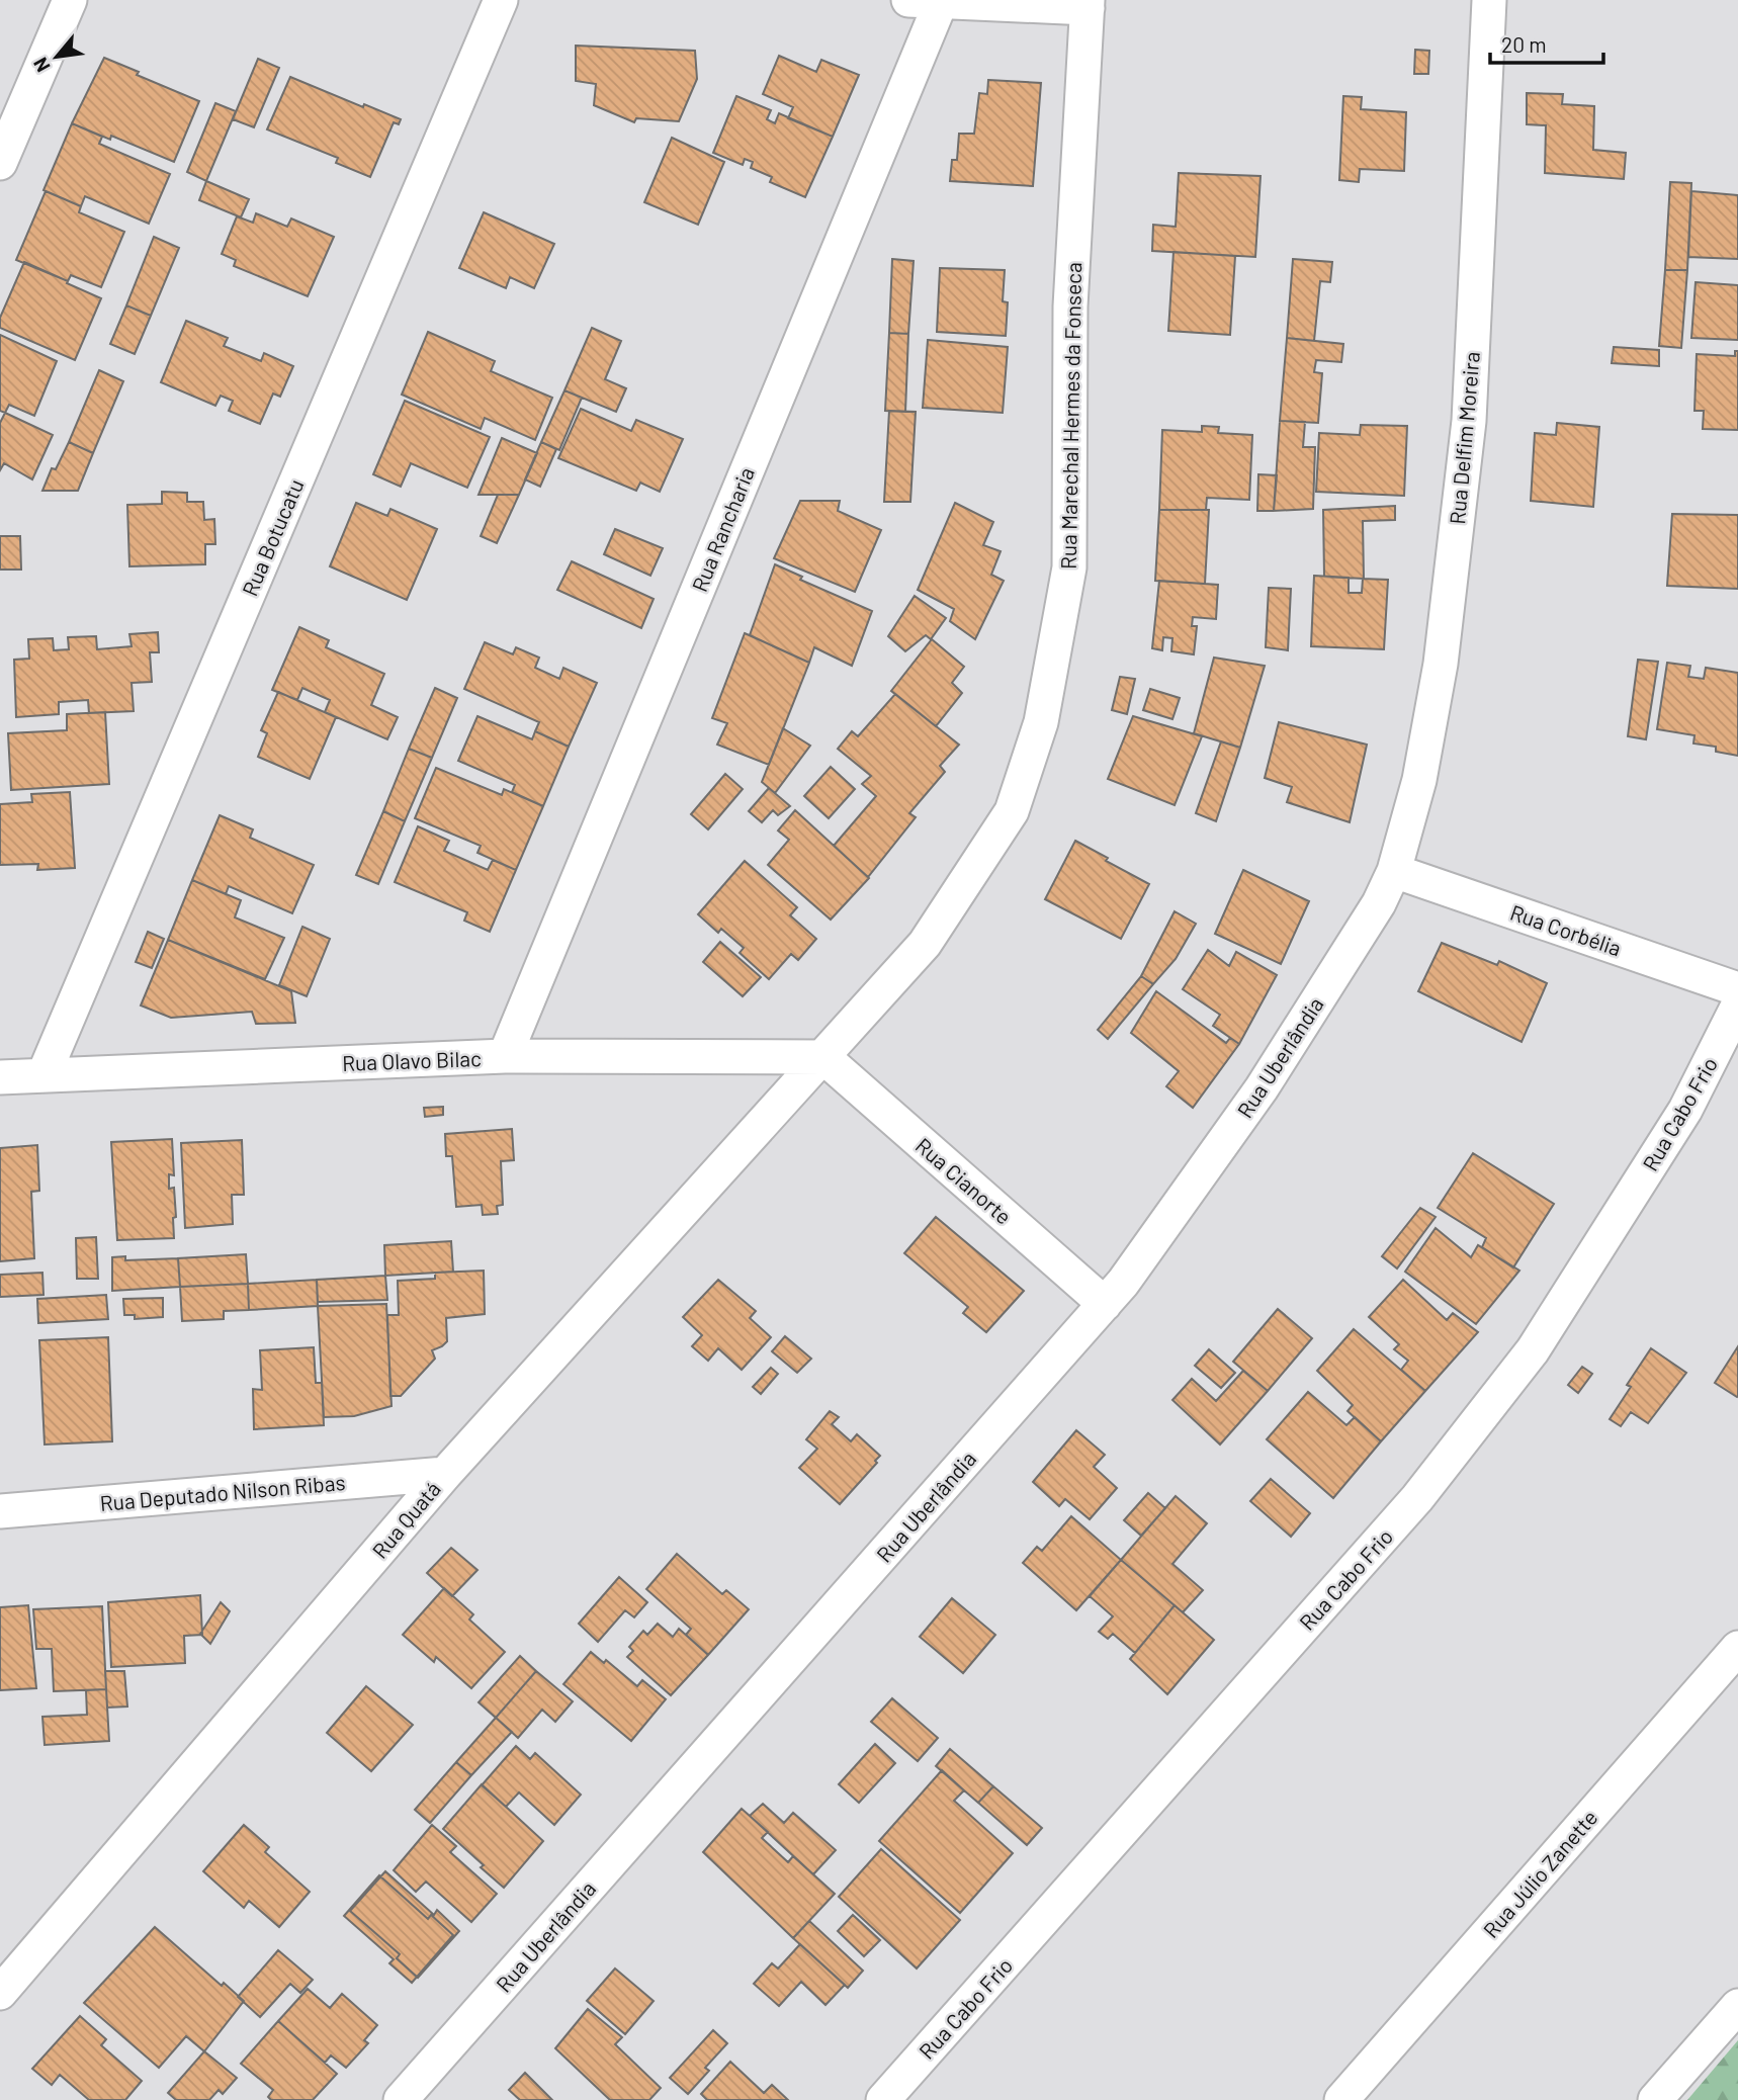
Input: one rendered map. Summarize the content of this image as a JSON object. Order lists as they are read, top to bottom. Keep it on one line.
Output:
{"streets":{"street":["Rua Marechal Hermes da Fonseca","Rua Delfim Moreira","Rua Rancharia","Rua Botucatu","Rua Corbélia","Rua Uberlândia","Rua Olavo Bilac","Rua Cabo Frio","Rua Cianorte","Rua Deputado Nilson Ribas","Rua Quatá","Rua Júlio Zanette"]},"crossings":[["Rua Marechal Hermes da Fonseca","Rua Olavo Bilac"],["Rua Marechal Hermes da Fonseca","Rua Cianorte"],["Rua Marechal Hermes da Fonseca","Rua Quatá"],["Rua Delfim Moreira","Rua Corbélia"],["Rua Delfim Moreira","Rua Uberlândia"],["Rua Rancharia","Rua Olavo Bilac"],["Rua Botucatu","Rua Olavo Bilac"],["Rua Corbélia","Rua Uberlândia"],["Rua Uberlândia","Rua Cianorte"],["Rua Olavo Bilac","Rua Cianorte"],["Rua Olavo Bilac","Rua Quatá"],["Rua Cianorte","Rua Quatá"],["Rua Deputado Nilson Ribas","Rua Quatá"]],"scale_bar":"20 m","north":"bottom left"}
